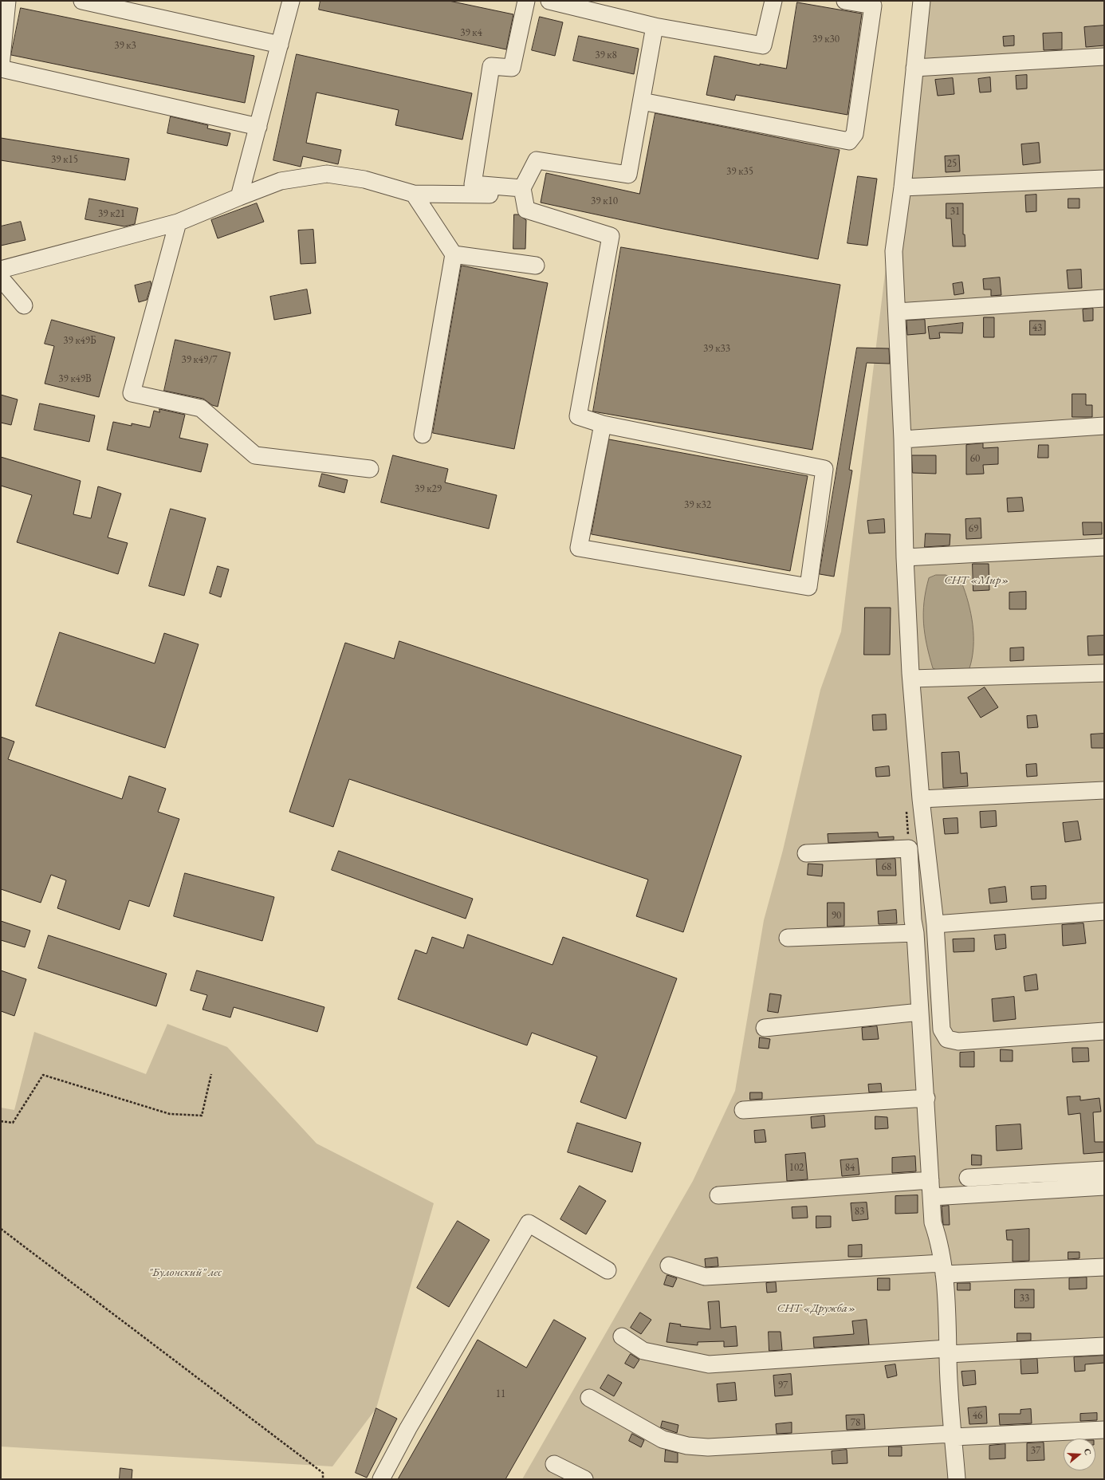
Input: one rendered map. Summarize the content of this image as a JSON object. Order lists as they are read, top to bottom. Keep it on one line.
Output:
{"parks":["СНТ «Мир»","\"Булонский\" лес","СНТ «Дружба»"],"house_numbers":["39 к4","39 к30","39 к3","39 к8","39 к15","25","39 к35","39 к10","31","39 к21","43","39 к49Б","39 к33","39 к49/7","39 к49В","60","39 к29","39 к32","69","68","90","102","84","83","33","97","11","46","78","37"],"north":"right"}
